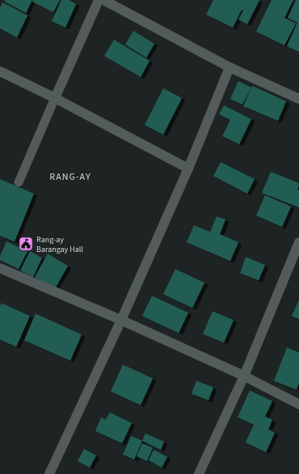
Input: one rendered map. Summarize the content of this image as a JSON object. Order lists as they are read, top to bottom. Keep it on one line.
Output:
{"districts":["RANG-AY"],"places":{"public building":["Rang-ay Barangay Hall"]}}
